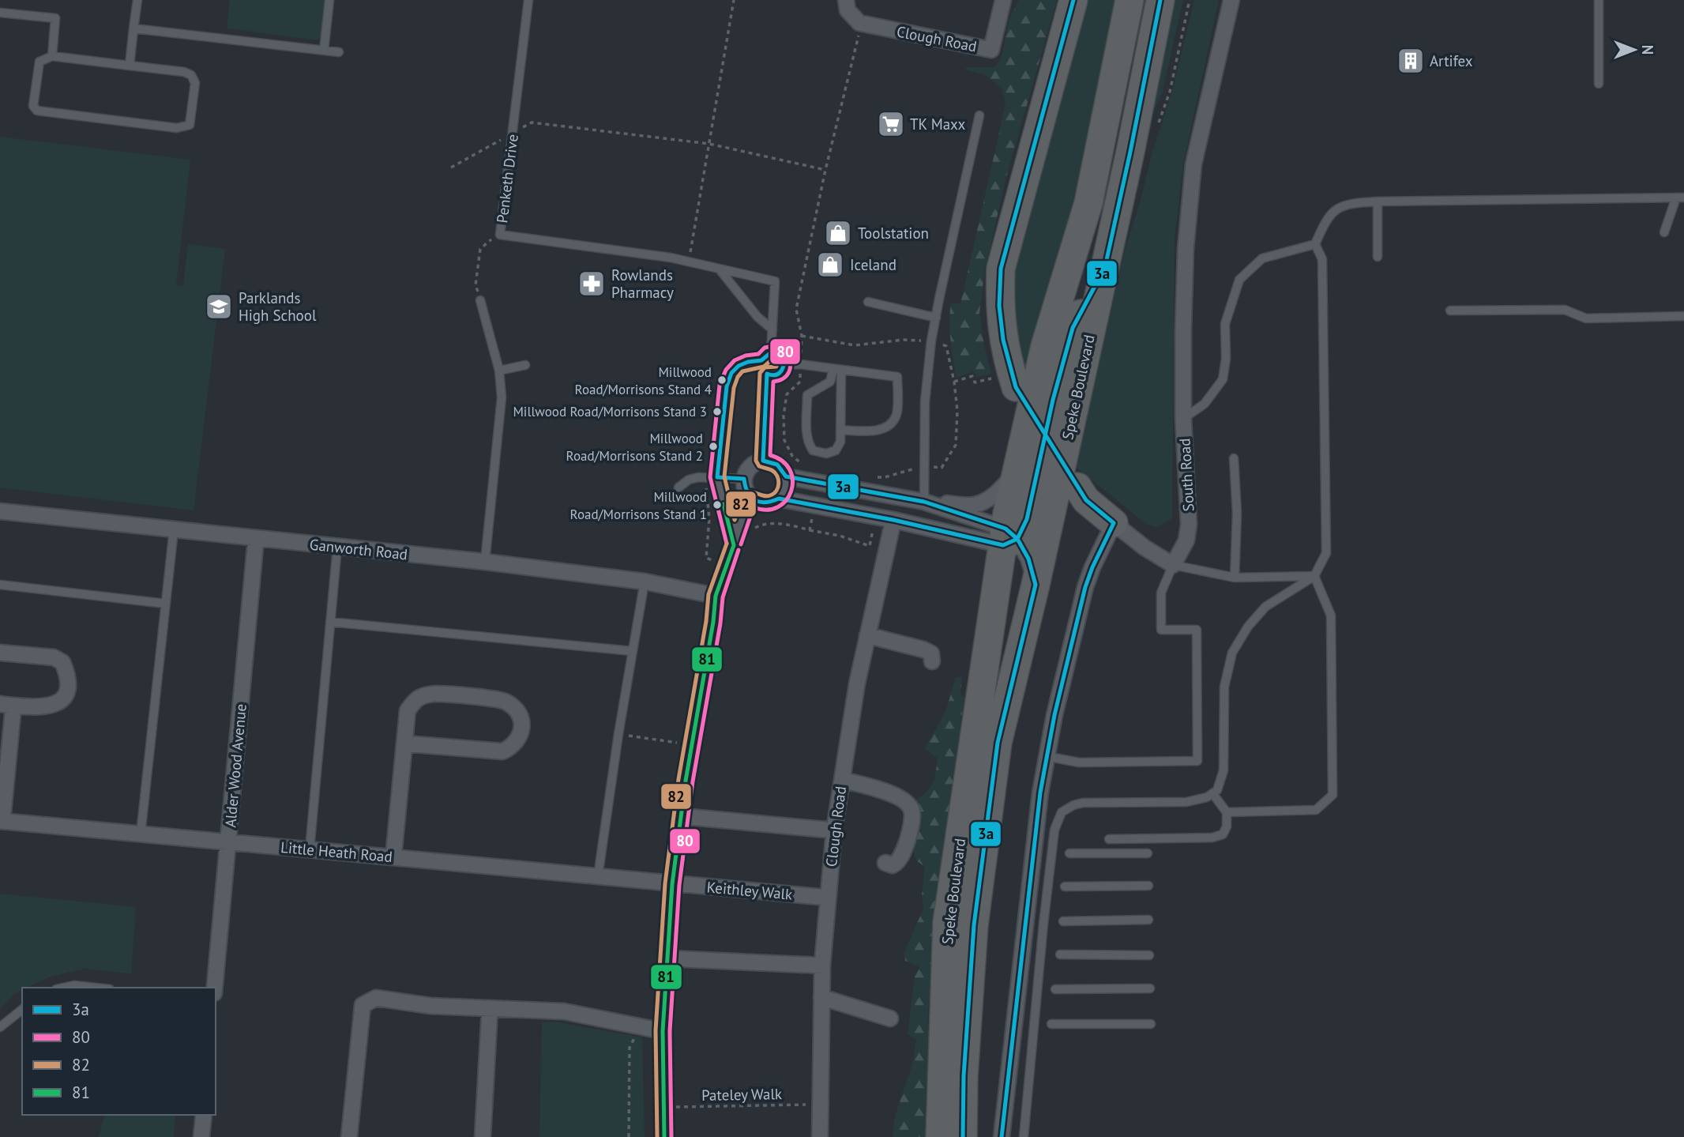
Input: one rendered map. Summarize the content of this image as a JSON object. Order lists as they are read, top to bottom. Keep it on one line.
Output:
{"streets":{"highway":["Speke Boulevard"],"street":["Clough Road","South Road","Ganworth Road","Alder Wood Avenue","Little Heath Road","Keithley Walk"],"lane":["Penketh Drive"],"path":["Pateley Walk"]},"crossings":[["Clough Road","Keithley Walk"],["Clough Road","Pateley Walk"],["Ganworth Road","Alder Wood Avenue"],["Alder Wood Avenue","Little Heath Road"],["Little Heath Road","Keithley Walk"]],"places":{"building":["Artifex"],"supermarket":["TK Maxx"],"shop":["Toolstation","Iceland"],"pharmacy":["Rowlands Pharmacy"],"school or university":["Parklands High School"],"other":["Millwood Road/Morrisons Stand 4","Millwood Road/Morrisons Stand 3","Millwood Road/Morrisons Stand 2","Millwood Road/Morrisons Stand 1"]},"lines":["transit line 3a","transit line 80","transit line 82","transit line 81"],"legend":["3a","80","82","81"],"north":"right"}
